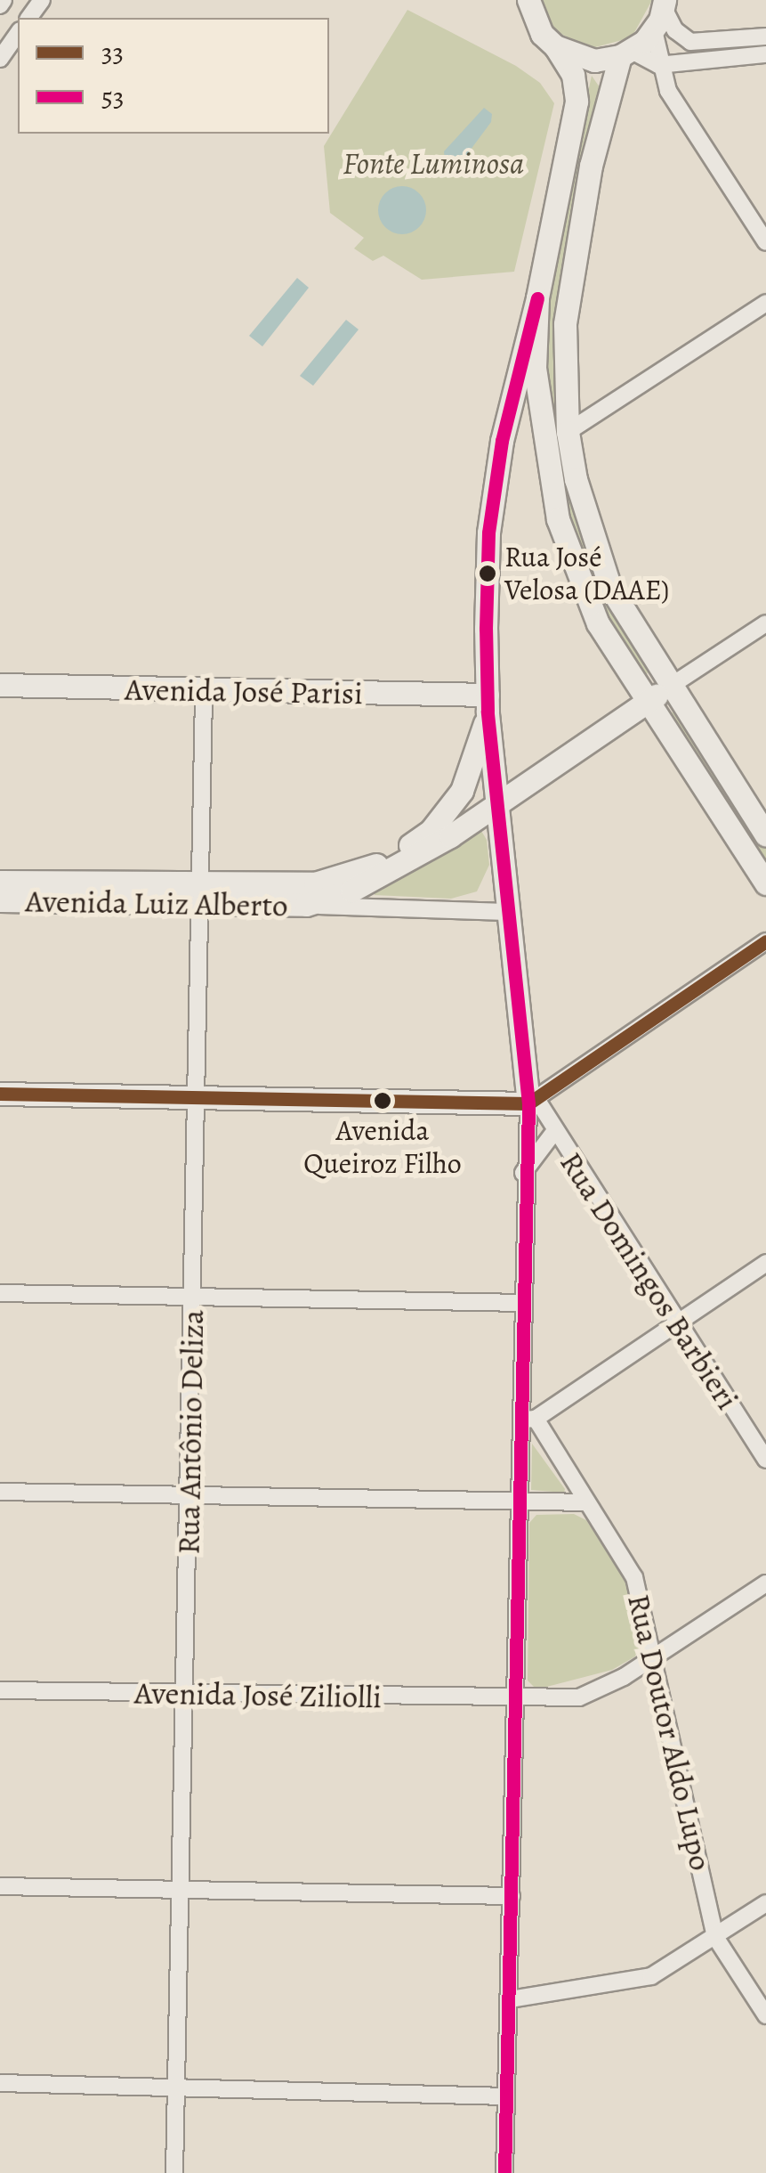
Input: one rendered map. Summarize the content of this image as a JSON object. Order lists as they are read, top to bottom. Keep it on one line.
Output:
{"streets":{"main road":["Avenida José Parisi","Avenida Luiz Alberto"],"street":["Rua Domingos Barbieri","Rua Antônio Deliza","Avenida José Ziliolli","Rua Doutor Aldo Lupo"]},"crossings":[["Avenida José Parisi","Avenida Luiz Alberto"],["Avenida José Parisi","Rua Antônio Deliza"],["Avenida Luiz Alberto","Rua Antônio Deliza"],["Rua Antônio Deliza","Avenida José Ziliolli"],["Avenida José Ziliolli","Rua Doutor Aldo Lupo"]],"parks":["Fonte Luminosa"],"places":["Rua José Velosa (DAAE)","Avenida Queiroz Filho"],"lines":["transit line 53","transit line 33"],"legend":["33","53"]}
